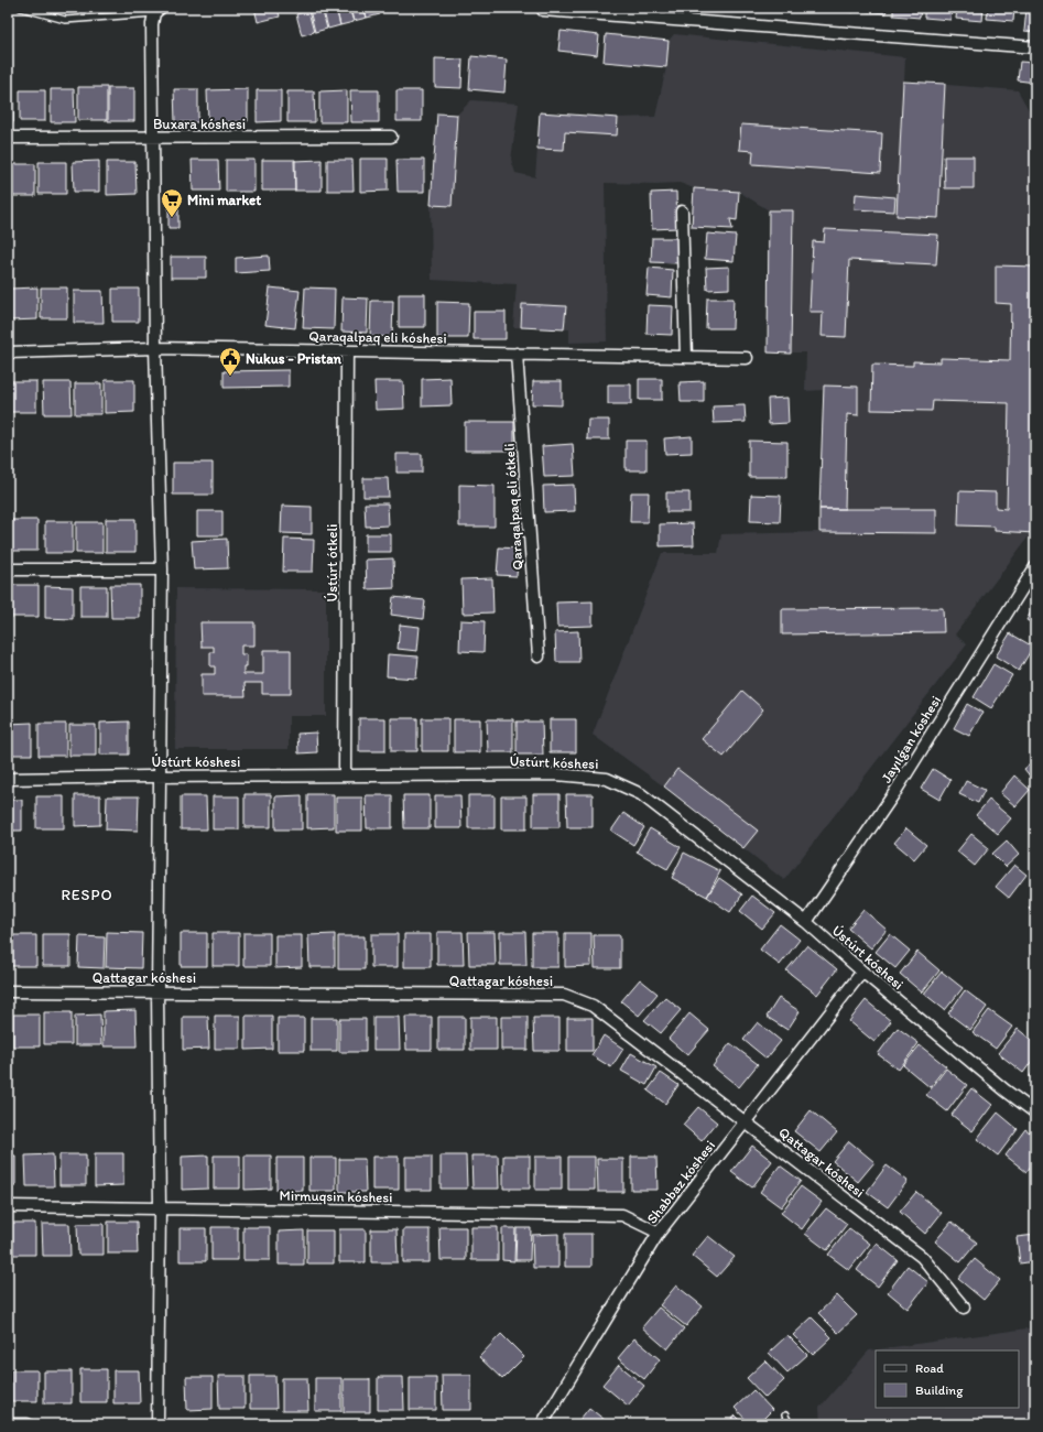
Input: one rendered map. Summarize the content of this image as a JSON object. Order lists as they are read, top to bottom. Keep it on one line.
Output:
{"streets":{"street":["Buxara kóshesi","Qaraqalpaq eli kóshesi","Qaraqalpaq eli ótkeli","Ústúrt ótkeli","Jayılǵan kóshesi","Ústúrt kóshesi","Qattagar kóshesi","Shabbaz kóshesi","Mirmuqsin kóshesi"]},"crossings":[["Qaraqalpaq eli kóshesi","Qaraqalpaq eli ótkeli"],["Qaraqalpaq eli kóshesi","Ústúrt ótkeli"],["Ústúrt ótkeli","Ústúrt kóshesi"],["Jayılǵan kóshesi","Ústúrt kóshesi"],["Ústúrt kóshesi","Shabbaz kóshesi"],["Qattagar kóshesi","Shabbaz kóshesi"],["Shabbaz kóshesi","Mirmuqsin kóshesi"]],"districts":["RESPO"],"places":{"supermarket":["Mini market"],"public building":["Nukus - Pristan"]},"legend":["Road","Building"]}
